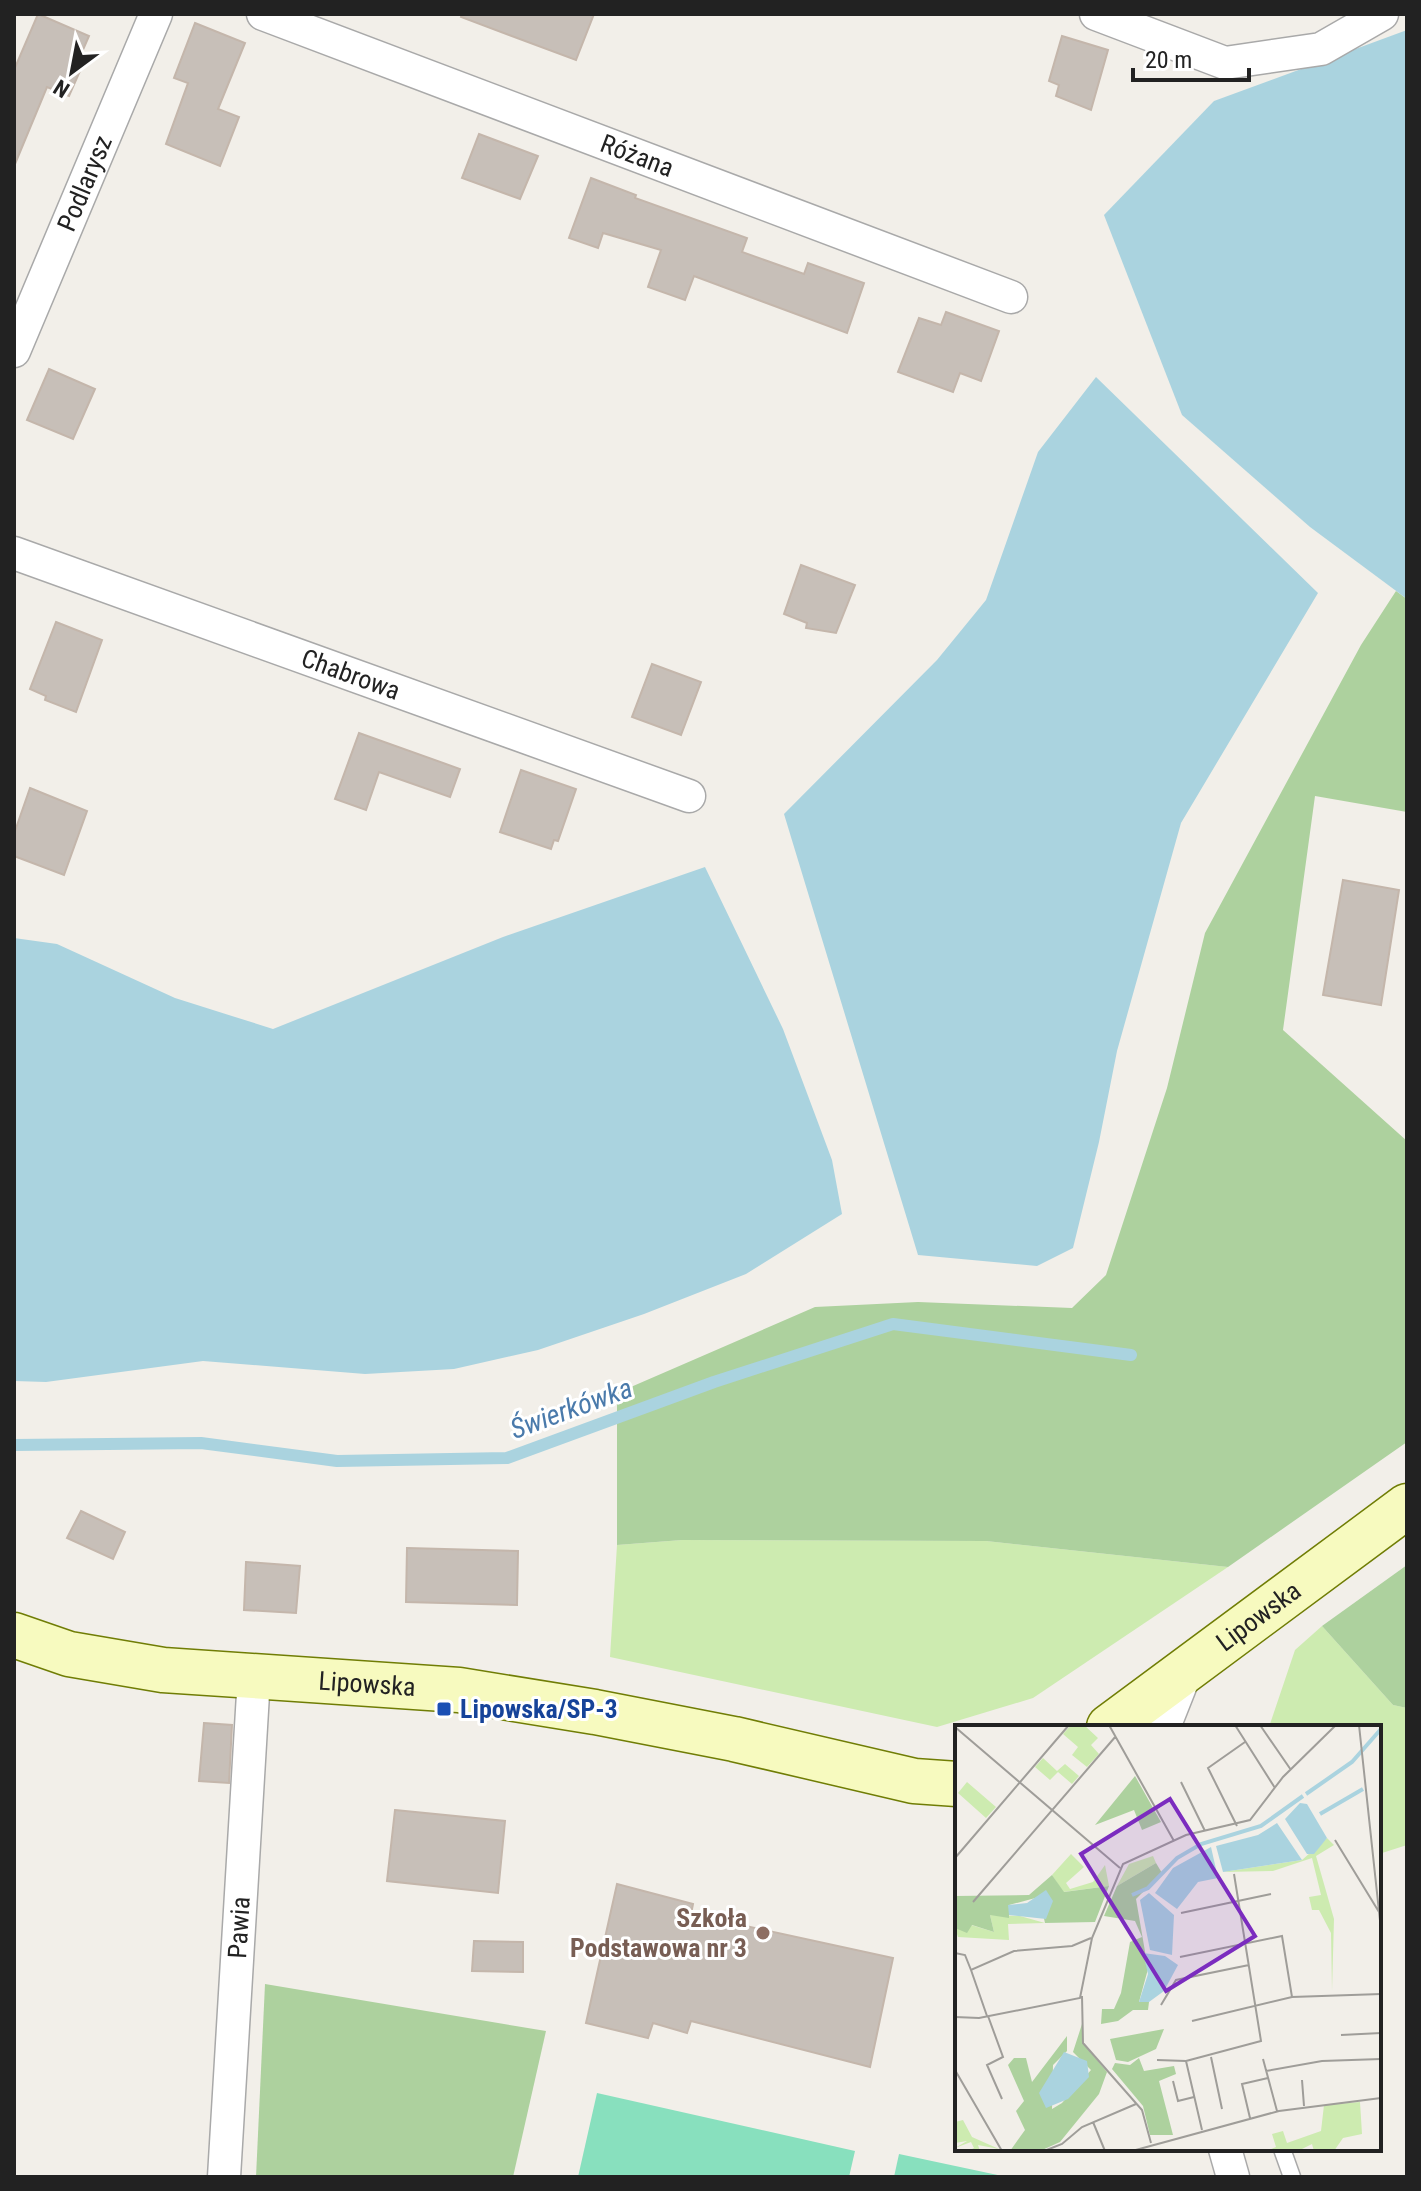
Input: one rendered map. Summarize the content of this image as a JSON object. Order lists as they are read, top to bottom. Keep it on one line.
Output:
{"streets":{"street":["Różana","Podlarysz","Chabrowa","Lipowska","Pawia"]},"crossings":[["Lipowska","Pawia"]],"water":["Świerkówka"],"places":{"transit":["Lipowska/SP-3"],"other":["Szkoła Podstawowa nr 3"]},"scale_bar":"20 m","north":"bottom left"}
